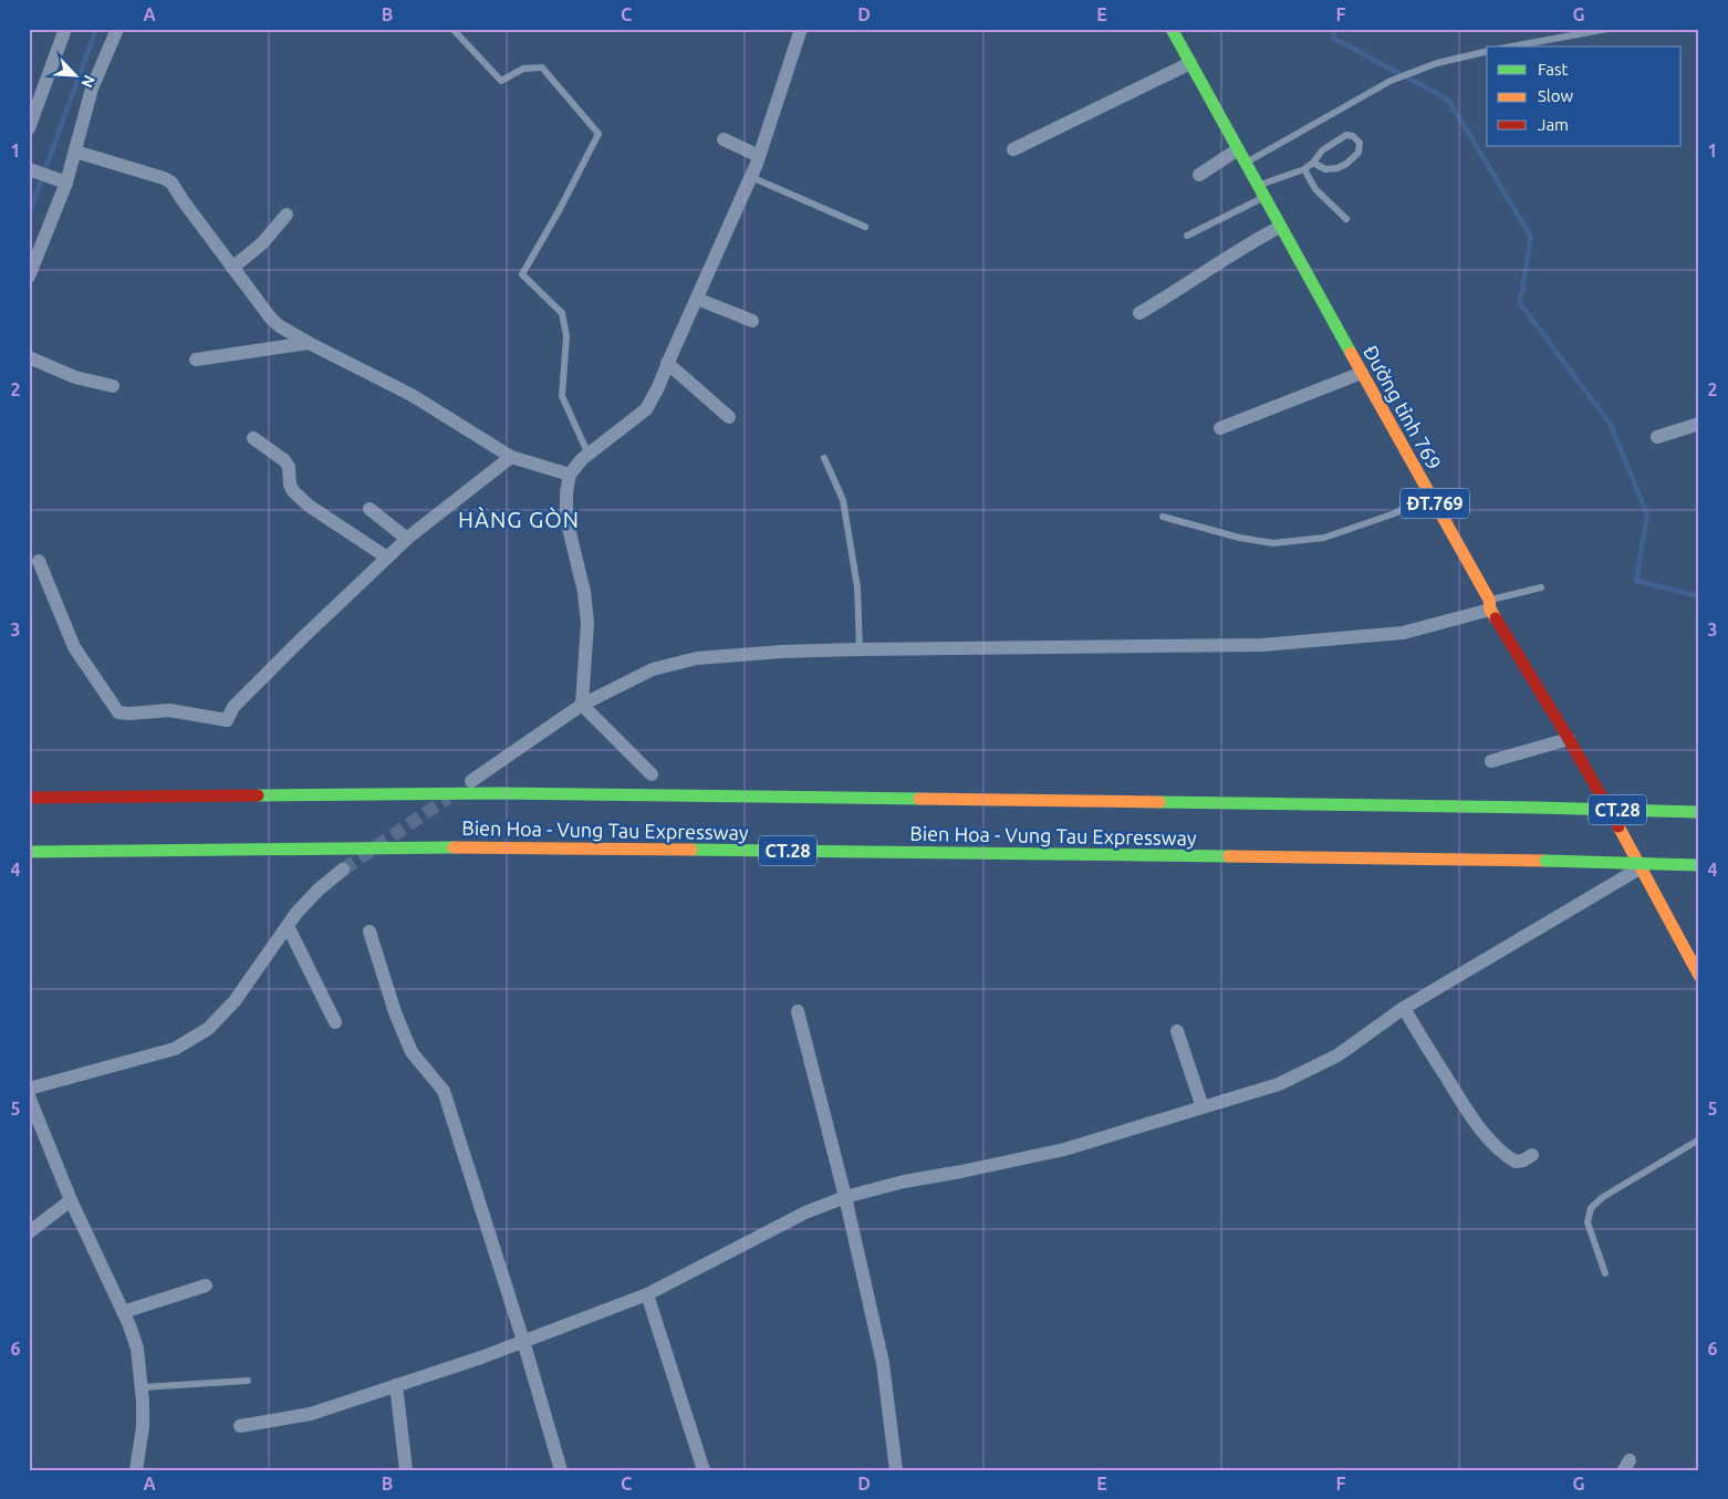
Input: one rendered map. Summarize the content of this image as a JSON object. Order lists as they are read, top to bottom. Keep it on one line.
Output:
{"streets":{"main road":["Đường tỉnh 769","ĐT.769","CT.28","Bien Hoa - Vung Tau Expressway"]},"districts":["HÀNG GÒN"],"legend":["Fast","Slow","Jam"],"north":"bottom right","grid":{"columns":["A","B","C","D","E","F","G"],"rows":["1","2","3","4","5","6"]}}
